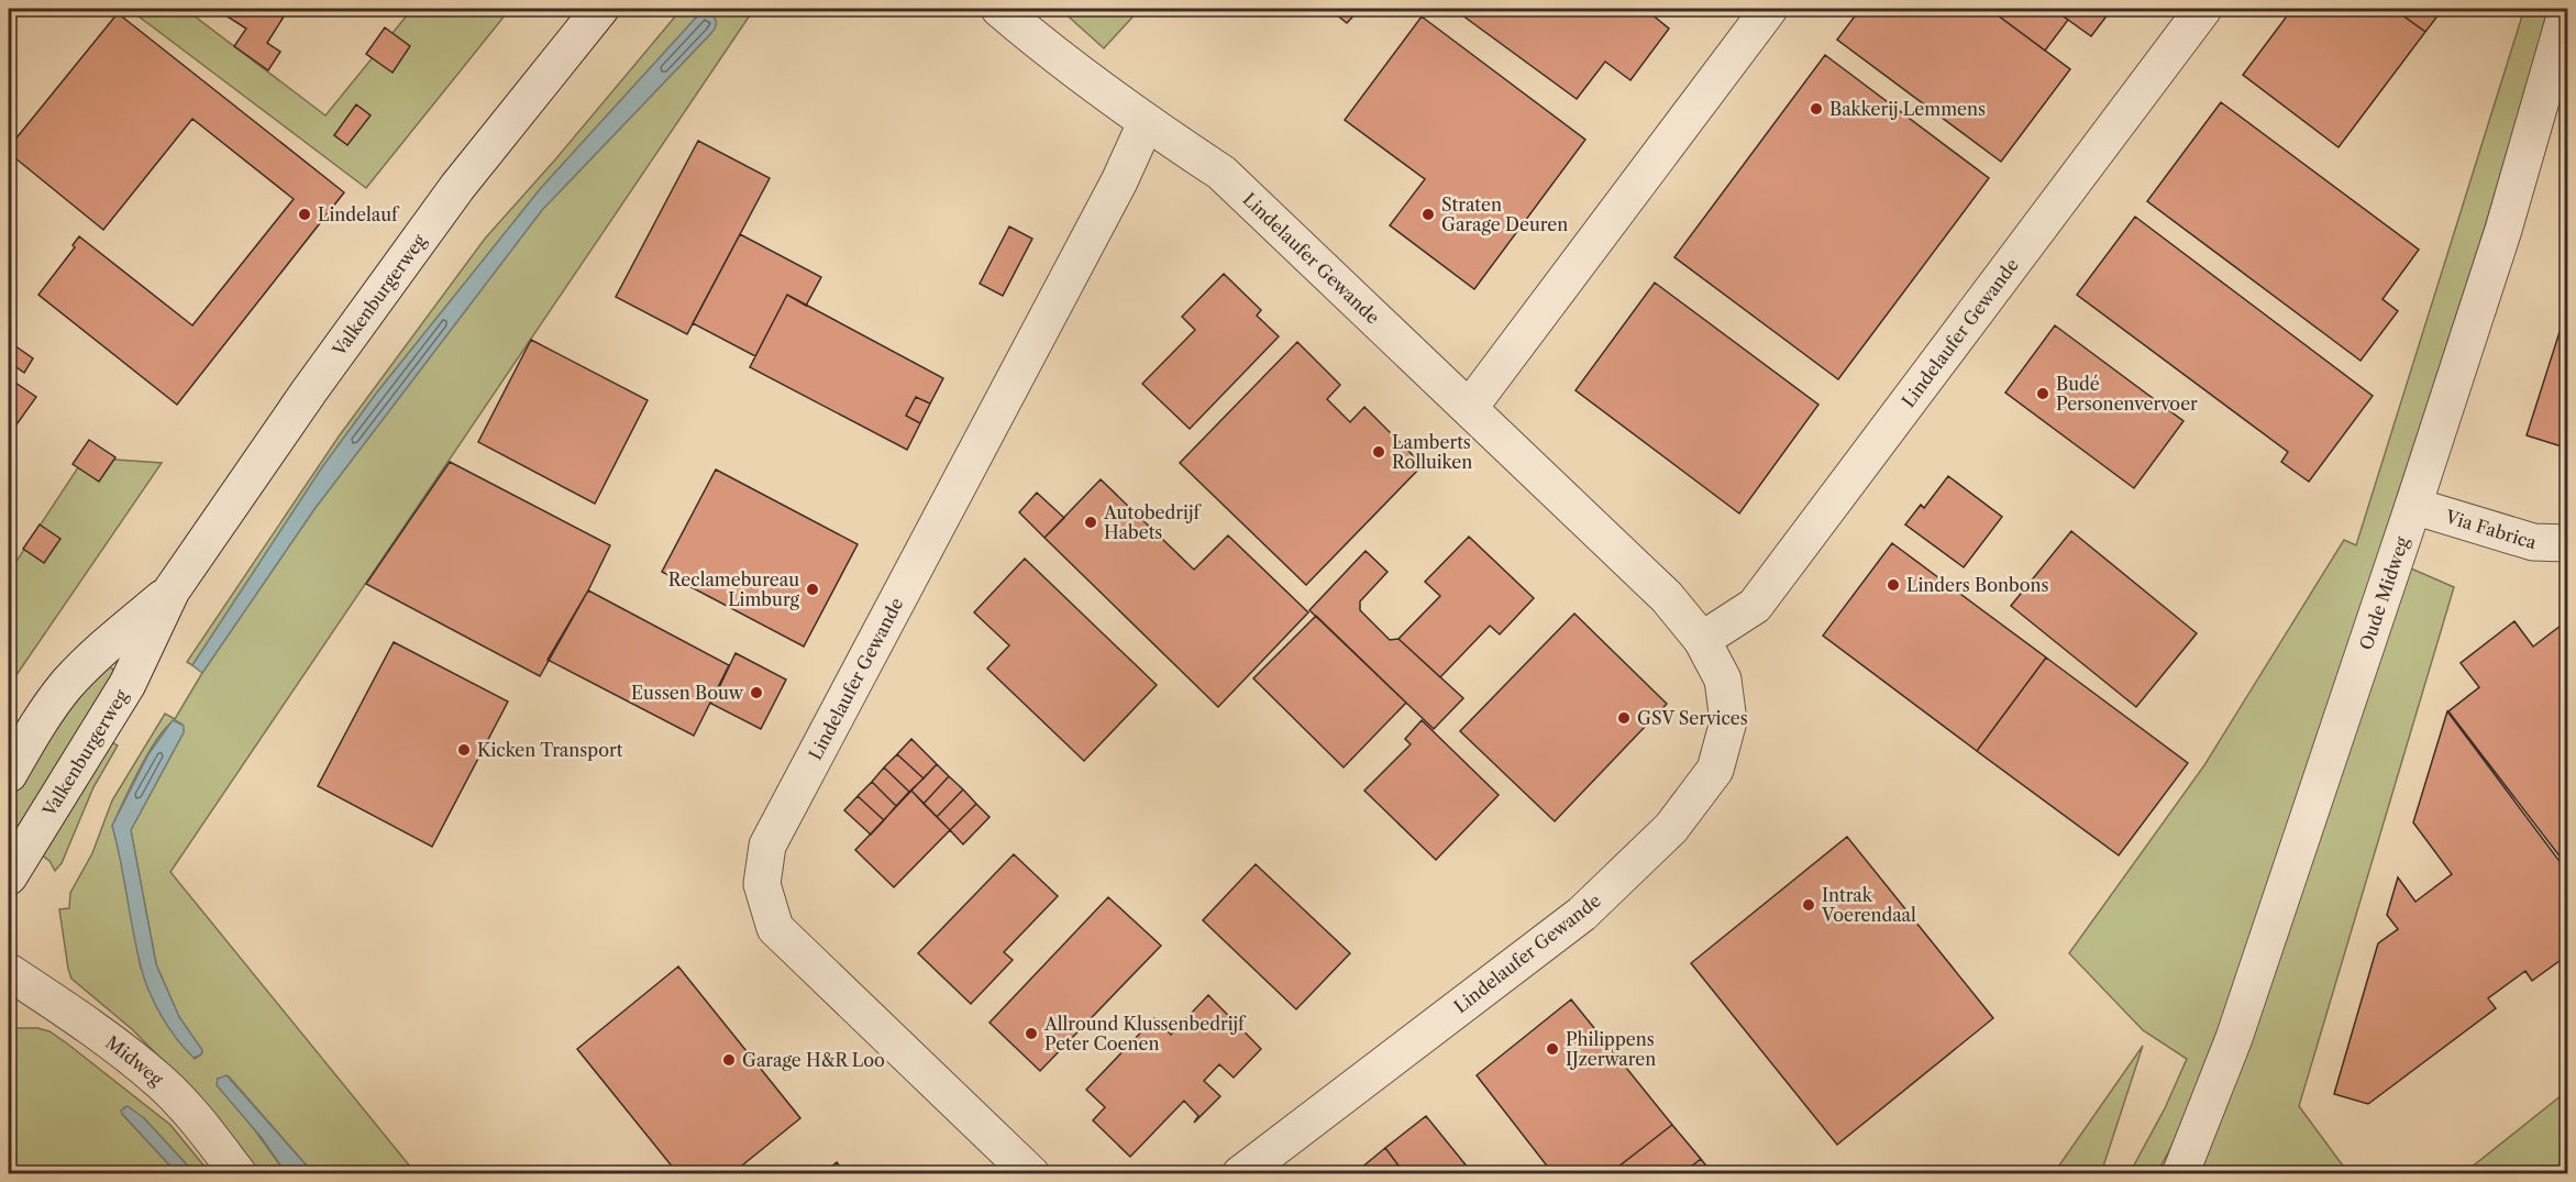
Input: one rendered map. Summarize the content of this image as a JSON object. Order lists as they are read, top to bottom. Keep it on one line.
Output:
{"streets":{"street":["Lindelaufer Gewande","Valkenburgerweg","Via Fabrica","Oude Midweg","Midweg"]},"crossings":[["Via Fabrica","Oude Midweg"]],"places":["Bakkerij Lemmens","Lindelauf","Straten Garage Deuren","Budé Personenvervoer","Lamberts Rolluiken","Autobedrijf Habets","Linders Bonbons","Reclamebureau Limburg","Eussen Bouw","GSV Services","Kicken Transport","Intrak Voerendaal","Allround Klussenbedrijf Peter Coenen","Philippens IJzerwaren","Garage H&R Loo"]}
